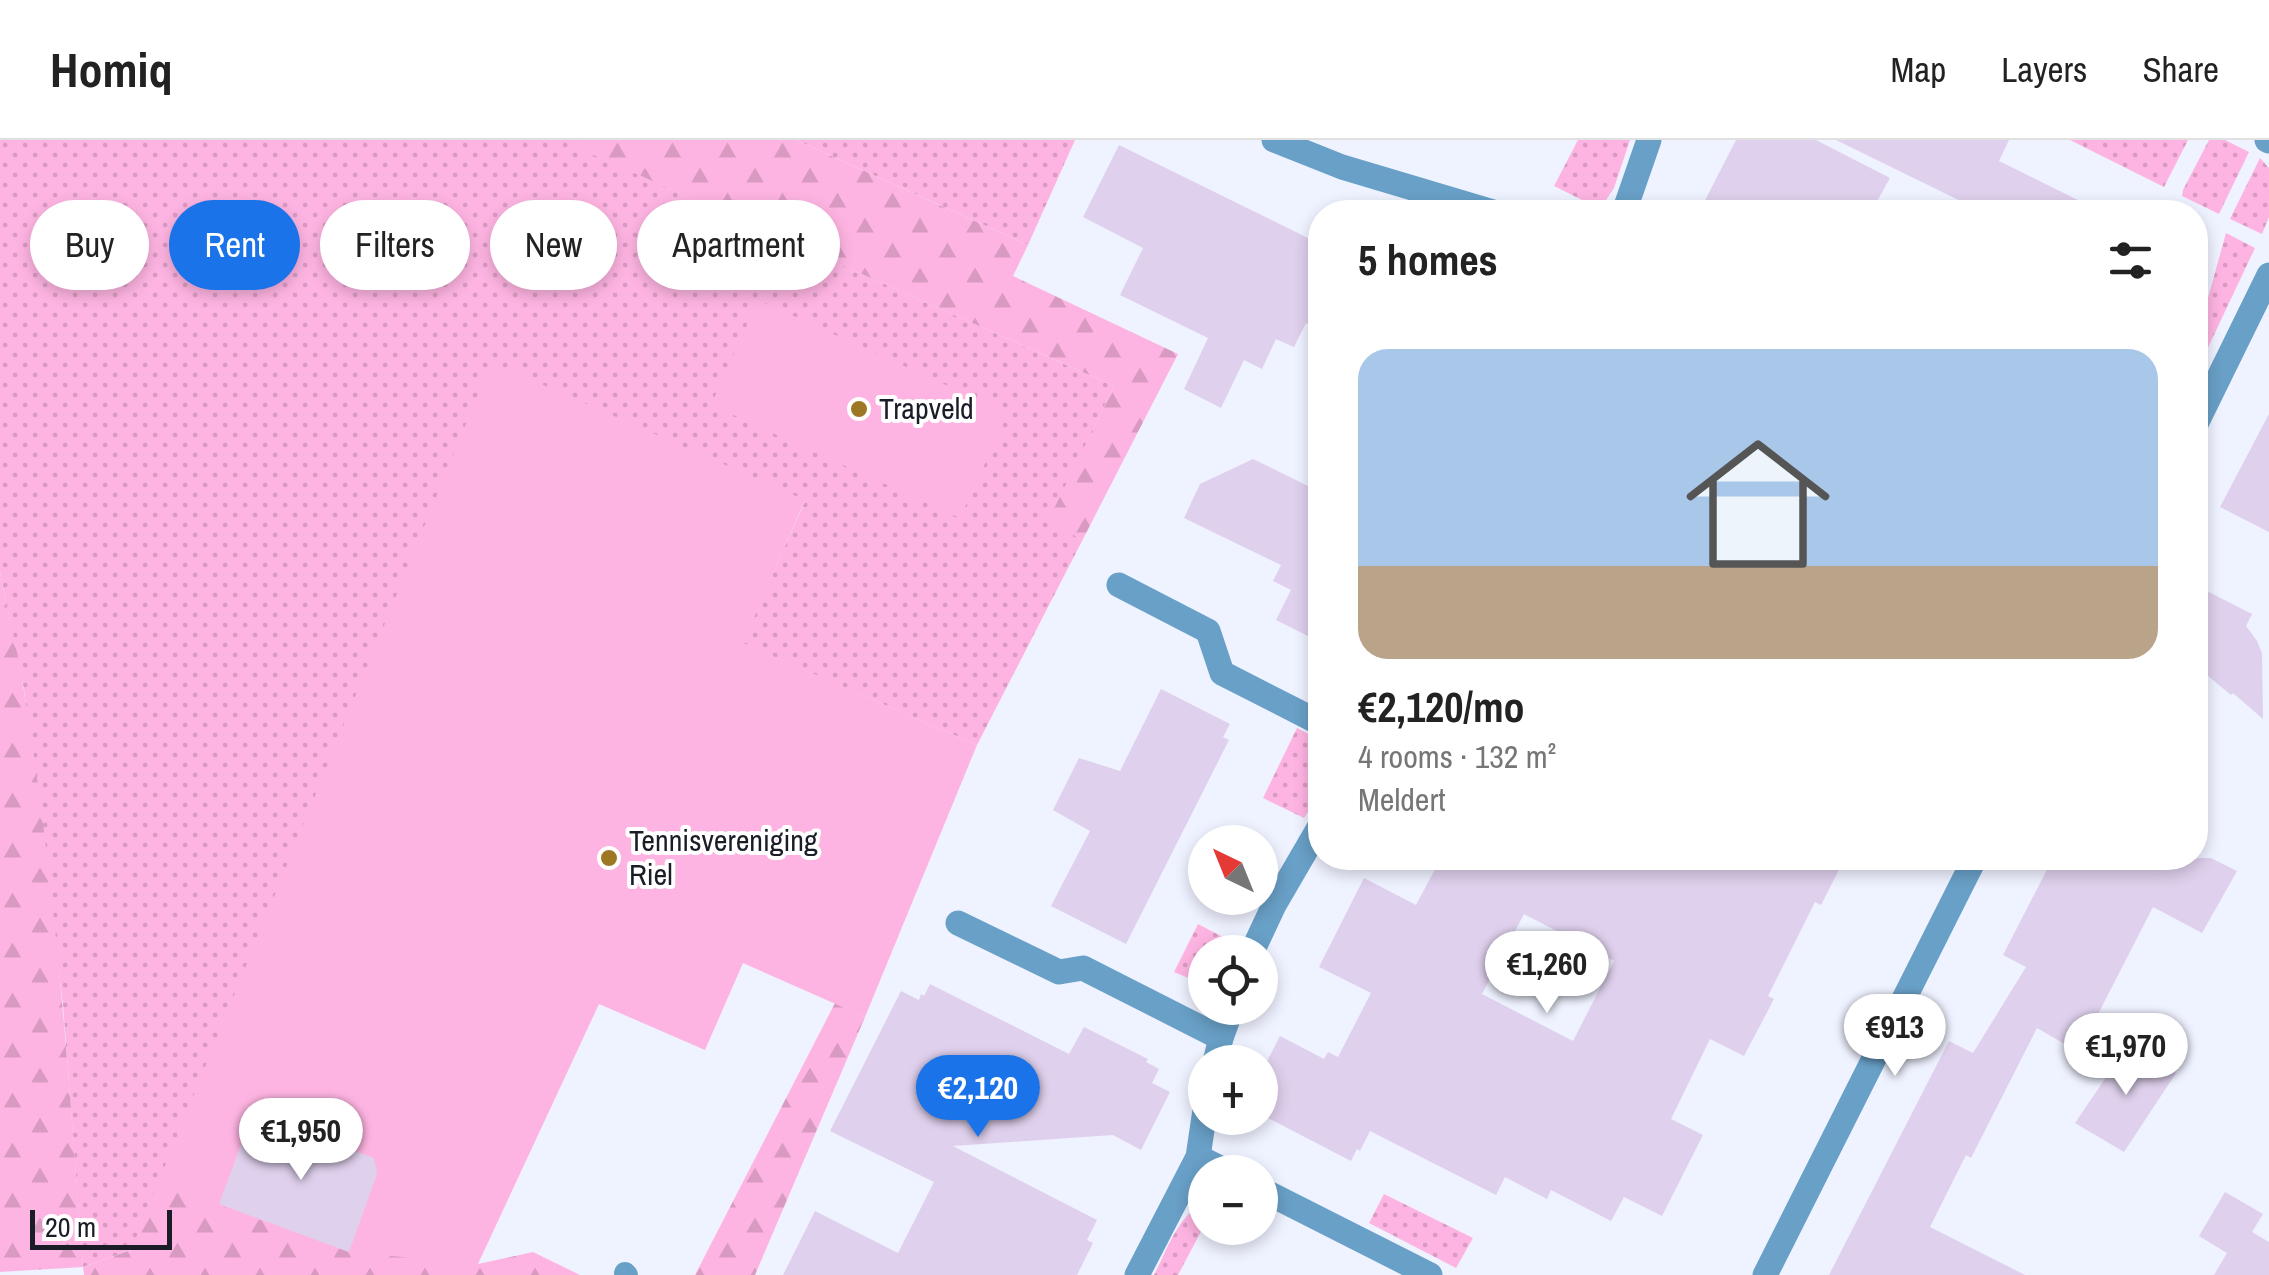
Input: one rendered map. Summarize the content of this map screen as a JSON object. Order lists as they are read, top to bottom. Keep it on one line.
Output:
{"places":["Trapveld","Tennisvereniging Riel"],"scale_bar":"20 m","north":"top left","page":{"header":"Homiq","nav":["Map","Layers","Share"],"chip":["Buy","Rent","Filters","New","Apartment"],"heading":"5 homes","list":[{"name":"€2,120/mo","note":"4 rooms · 132 m² · Meldert"}],"map_buttons":["+","−"],"price":["€1,260","€913","€1,970","€2,120","€1,950"],"scale":"20 m"}}
